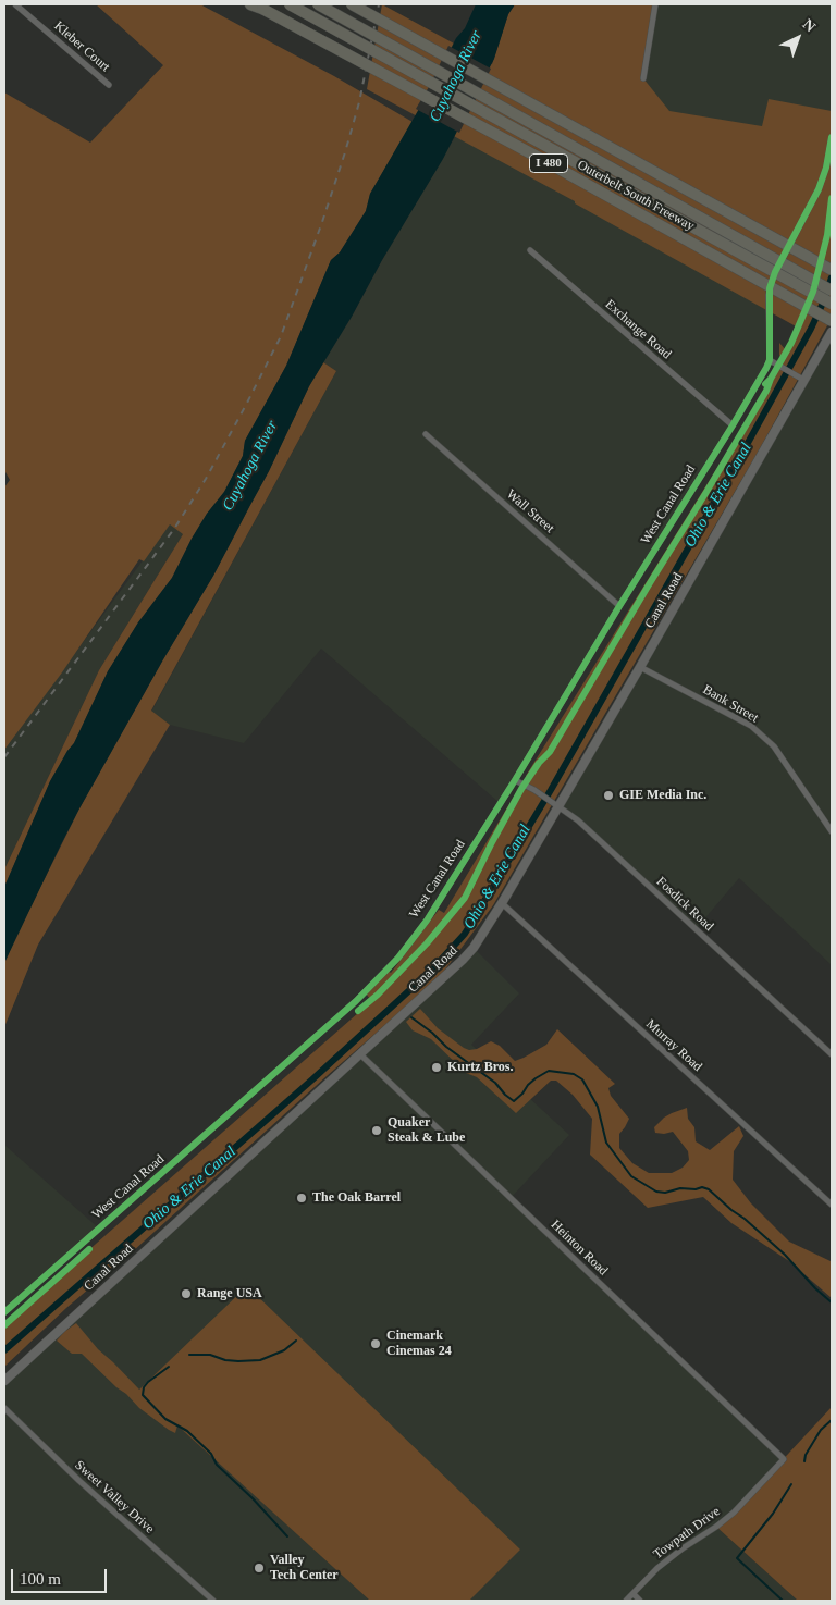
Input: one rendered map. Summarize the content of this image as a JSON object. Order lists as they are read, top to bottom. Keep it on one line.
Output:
{"streets":{"highway":["I 480","Outerbelt South Freeway"],"main road":["Canal Road"],"street":["Kleber Court","Exchange Road","West Canal Road","Wall Street","Bank Street","Fosdick Road","Murray Road","Heinton Road","Sweet Valley Drive","Towpath Drive"]},"crossings":[["Exchange Road","West Canal Road"],["West Canal Road","Wall Street"],["West Canal Road","Fosdick Road"],["Canal Road","Bank Street"],["Canal Road","Fosdick Road"],["Canal Road","Murray Road"],["Canal Road","Heinton Road"],["Heinton Road","Towpath Drive"]],"water":["Cuyahoga River","Ohio & Erie Canal"],"places":["GIE Media Inc.","Kurtz Bros.","Quaker Steak & Lube","The Oak Barrel","Range USA","Cinemark Cinemas 24","Valley Tech Center"],"scale_bar":"100 m","north":"top right"}
